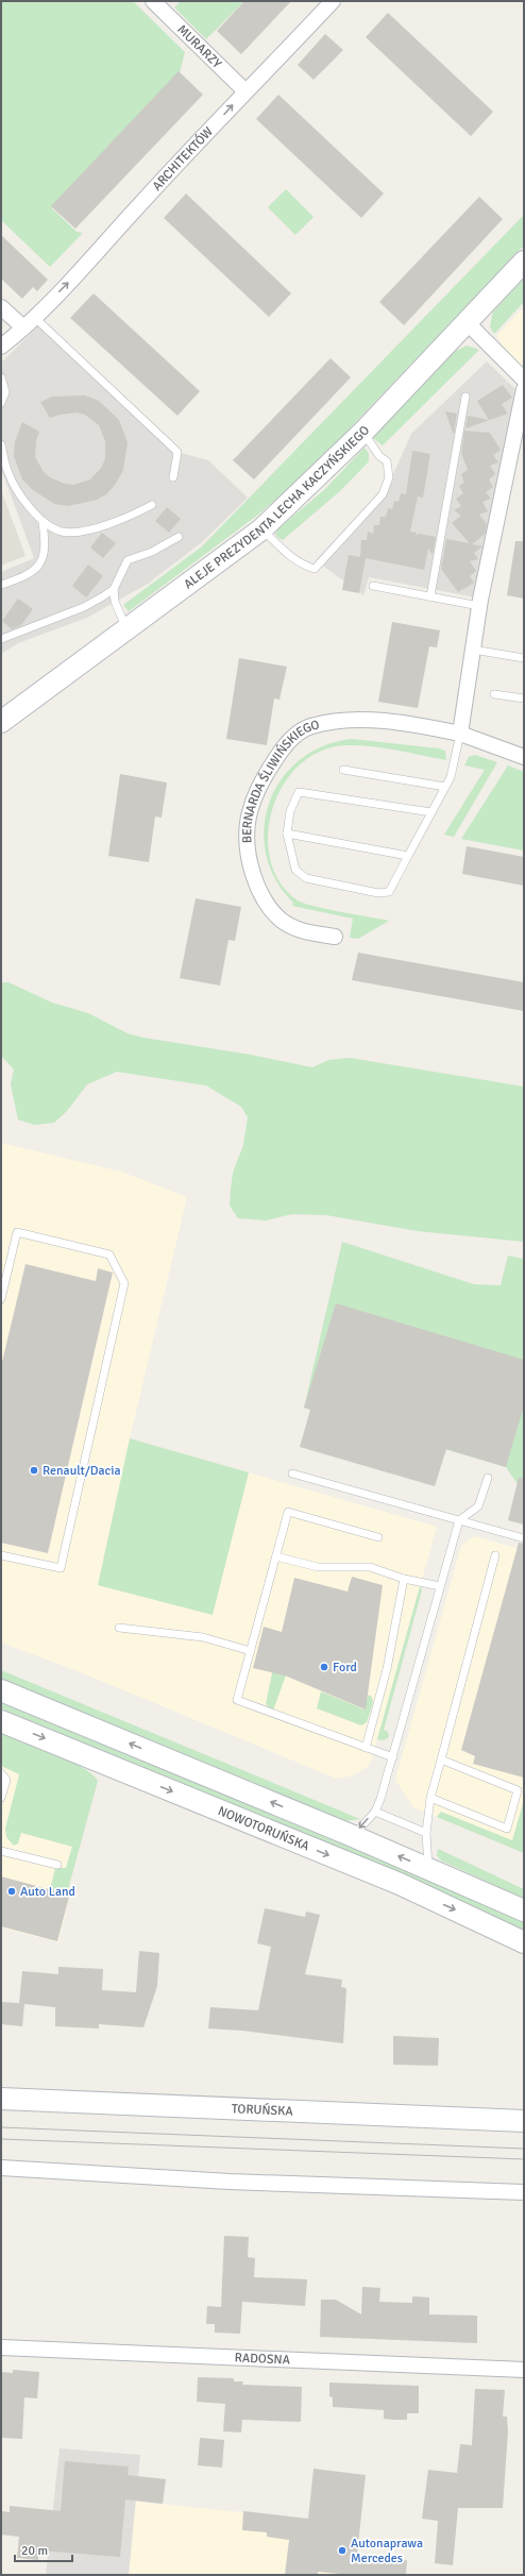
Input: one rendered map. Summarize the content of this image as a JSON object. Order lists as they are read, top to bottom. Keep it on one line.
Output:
{"streets":{"street":["MURARZY","ARCHITEKTÓW","ALEJE PREZYDENTA LECHA KACZYŃSKIEGO","BERNARDA ŚLIWIŃSKIEGO","NOWOTORUŃSKA","TORUŃSKA","RADOSNA"]},"crossings":[["MURARZY","ARCHITEKTÓW"]],"one_way":["ARCHITEKTÓW"],"places":["Renault/Dacia","Ford","Auto Land","Autonaprawa Mercedes"],"scale_bar":"20 m"}
